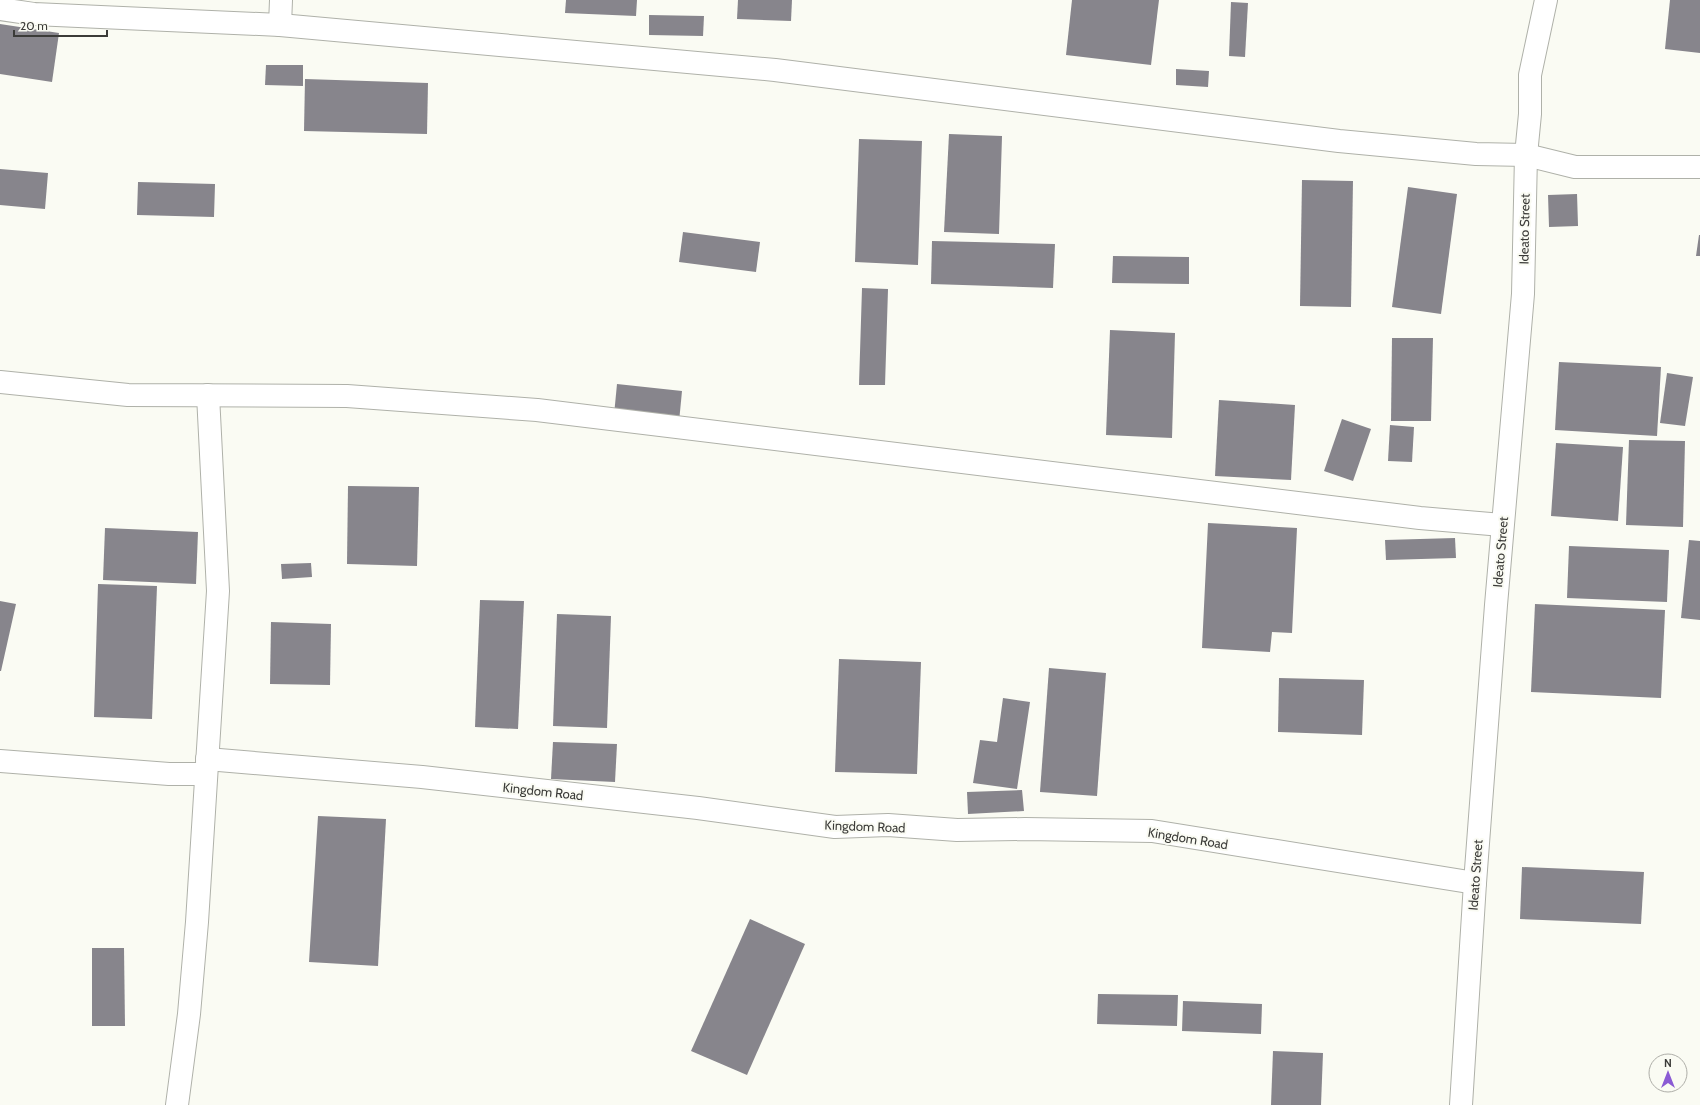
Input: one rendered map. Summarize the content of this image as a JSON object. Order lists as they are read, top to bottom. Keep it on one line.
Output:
{"streets":{"street":["Ideato Street","Kingdom Road"]},"crossings":[["Ideato Street","Kingdom Road"]],"scale_bar":"20 m","north":"top"}
